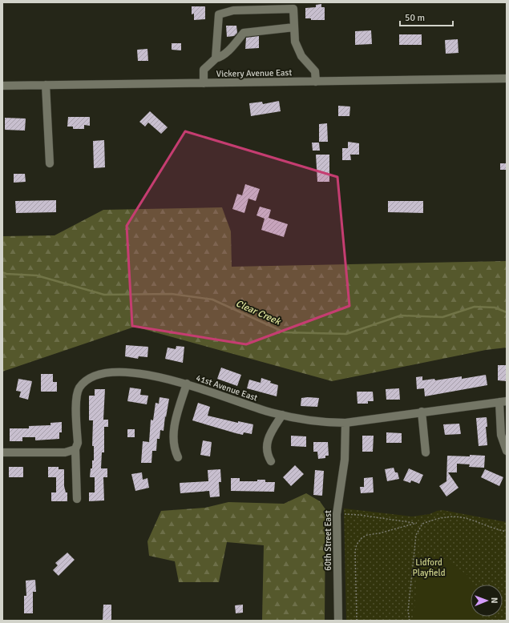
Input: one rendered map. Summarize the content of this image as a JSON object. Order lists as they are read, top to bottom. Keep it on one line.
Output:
{"streets":{"street":["Vickery Avenue East","41st Avenue East","60th Street East"]},"crossings":[["41st Avenue East","60th Street East"]],"water":["Clear Creek"],"parks":["Lidford Playfield"],"scale_bar":"50 m","north":"right"}
